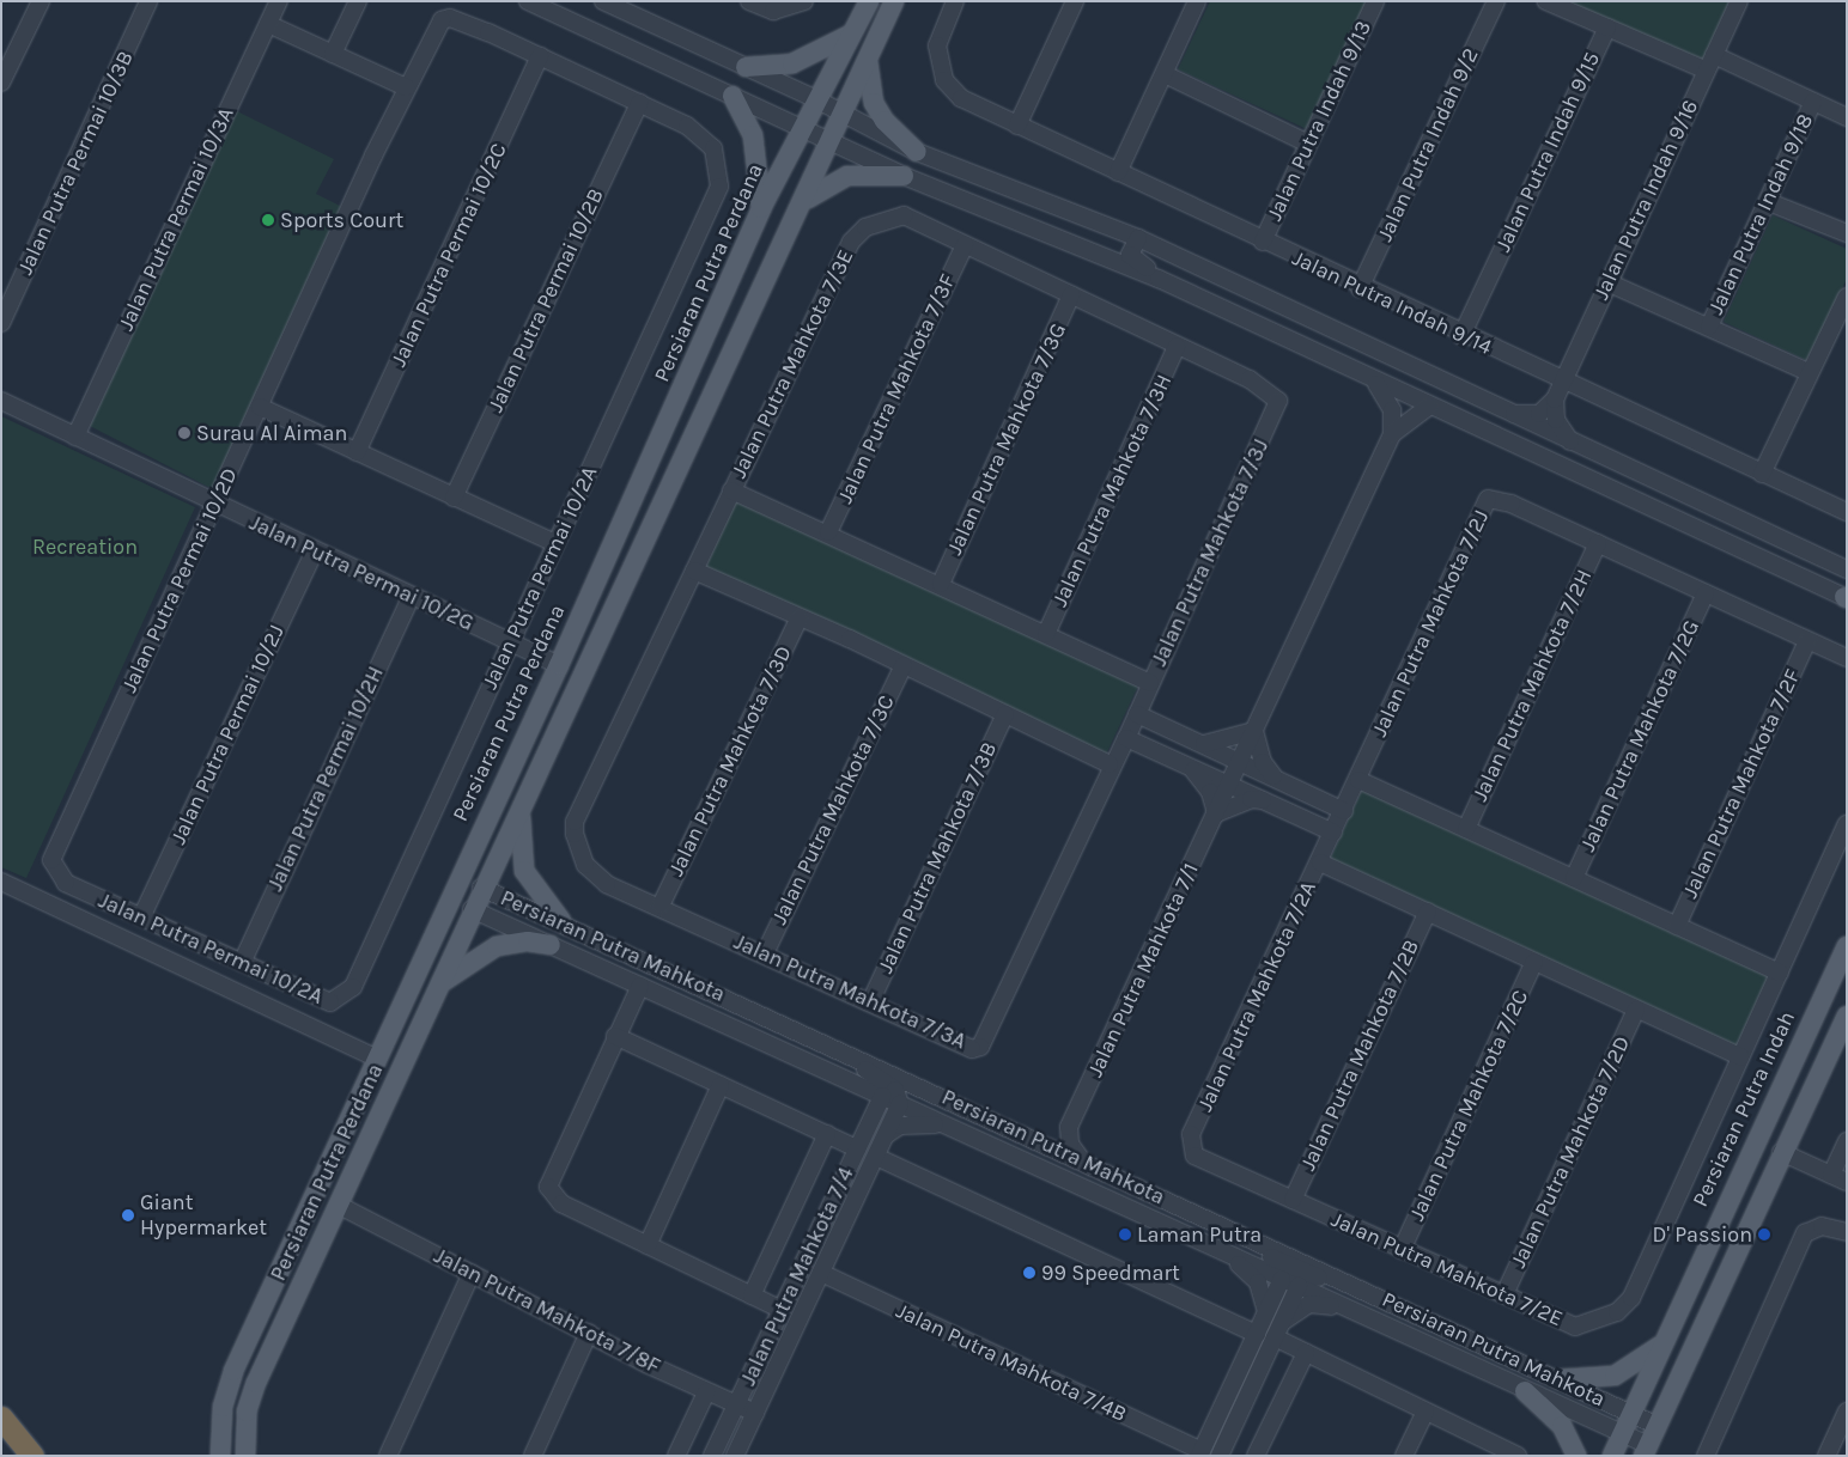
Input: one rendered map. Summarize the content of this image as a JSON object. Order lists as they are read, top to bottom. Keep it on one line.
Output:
{"streets":{"main road":["Persiaran Putra Perdana","Persiaran Putra Indah"],"street":["Jalan Putra Indah 9/13","Jalan Putra Indah 9/2","Jalan Putra Indah 9/15","Jalan Putra Permai 10/3B","Jalan Putra Indah 9/16","Jalan Putra Indah 9/18","Jalan Putra Permai 10/3A","Jalan Putra Permai 10/2C","Jalan Putra Permai 10/2B","Jalan Putra Indah 9/14","Jalan Putra Mahkota 7/3E","Jalan Putra Mahkota 7/3F","Jalan Putra Mahkota 7/3G","Jalan Putra Mahkota 7/3H","Jalan Putra Mahkota 7/3J","Jalan Putra Permai 10/2G","Jalan Putra Permai 10/2A","Jalan Putra Permai 10/2D","Jalan Putra Mahkota 7/2J","Jalan Putra Mahkota 7/2H","Jalan Putra Permai 10/2J","Jalan Putra Mahkota 7/2G","Jalan Putra Mahkota 7/3D","Jalan Putra Permai 10/2H","Jalan Putra Mahkota 7/2F","Jalan Putra Mahkota 7/3C","Jalan Putra Mahkota 7/3B","Persiaran Putra Mahkota","Jalan Putra Mahkota 7/1","Jalan Putra Mahkota 7/3A","Jalan Putra Mahkota 7/2A","Jalan Putra Mahkota 7/2B","Jalan Putra Mahkota 7/2C","Jalan Putra Mahkota 7/2D","Jalan Putra Mahkota 7/2E","Jalan Putra Mahkota 7/4","Jalan Putra Mahkota 7/8F","Jalan Putra Mahkota 7/4B"]},"crossings":[["Jalan Putra Indah 9/13","Jalan Putra Indah 9/14"],["Jalan Putra Indah 9/2","Jalan Putra Indah 9/14"],["Jalan Putra Indah 9/15","Jalan Putra Indah 9/14"],["Jalan Putra Indah 9/16","Jalan Putra Indah 9/14"],["Jalan Putra Permai 10/3A","Jalan Putra Permai 10/2G"],["Jalan Putra Permai 10/2C","Jalan Putra Permai 10/2A"],["Persiaran Putra Perdana","Jalan Putra Permai 10/2G"],["Persiaran Putra Perdana","Persiaran Putra Mahkota"],["Persiaran Putra Perdana","Jalan Putra Mahkota 7/8F"],["Jalan Putra Permai 10/2B","Jalan Putra Permai 10/2A"],["Jalan Putra Mahkota 7/3E","Jalan Putra Mahkota 7/3F"],["Jalan Putra Mahkota 7/3E","Jalan Putra Mahkota 7/3G"],["Jalan Putra Mahkota 7/3E","Jalan Putra Mahkota 7/3H"],["Jalan Putra Mahkota 7/3E","Jalan Putra Mahkota 7/3J"],["Jalan Putra Mahkota 7/3E","Jalan Putra Mahkota 7/3A"],["Jalan Putra Mahkota 7/3J","Jalan Putra Mahkota 7/3A"],["Jalan Putra Permai 10/2G","Jalan Putra Permai 10/2A"],["Jalan Putra Permai 10/2G","Jalan Putra Permai 10/2D"],["Jalan Putra Permai 10/2G","Jalan Putra Permai 10/2J"],["Jalan Putra Permai 10/2G","Jalan Putra Permai 10/2H"],["Jalan Putra Permai 10/2A","Jalan Putra Permai 10/2D"],["Jalan Putra Permai 10/2A","Jalan Putra Permai 10/2J"],["Jalan Putra Permai 10/2A","Jalan Putra Permai 10/2H"],["Jalan Putra Mahkota 7/2J","Jalan Putra Mahkota 7/2H"],["Jalan Putra Mahkota 7/2J","Jalan Putra Mahkota 7/2A"],["Jalan Putra Mahkota 7/3D","Jalan Putra Mahkota 7/3A"],["Jalan Putra Mahkota 7/3C","Jalan Putra Mahkota 7/3A"],["Jalan Putra Mahkota 7/3B","Jalan Putra Mahkota 7/3A"],["Persiaran Putra Mahkota","Persiaran Putra Indah"],["Persiaran Putra Mahkota","Jalan Putra Mahkota 7/4"],["Jalan Putra Mahkota 7/2A","Jalan Putra Mahkota 7/2E"],["Jalan Putra Mahkota 7/2B","Jalan Putra Mahkota 7/2E"],["Jalan Putra Mahkota 7/2C","Jalan Putra Mahkota 7/2E"],["Jalan Putra Mahkota 7/2D","Jalan Putra Mahkota 7/2E"],["Jalan Putra Mahkota 7/4","Jalan Putra Mahkota 7/8F"],["Jalan Putra Mahkota 7/4","Jalan Putra Mahkota 7/4B"]],"parks":["Recreation"],"places":["Sports Court","Surau Al Aiman","Giant Hypermarket","Laman Putra","D' Passion","99 Speedmart"]}
